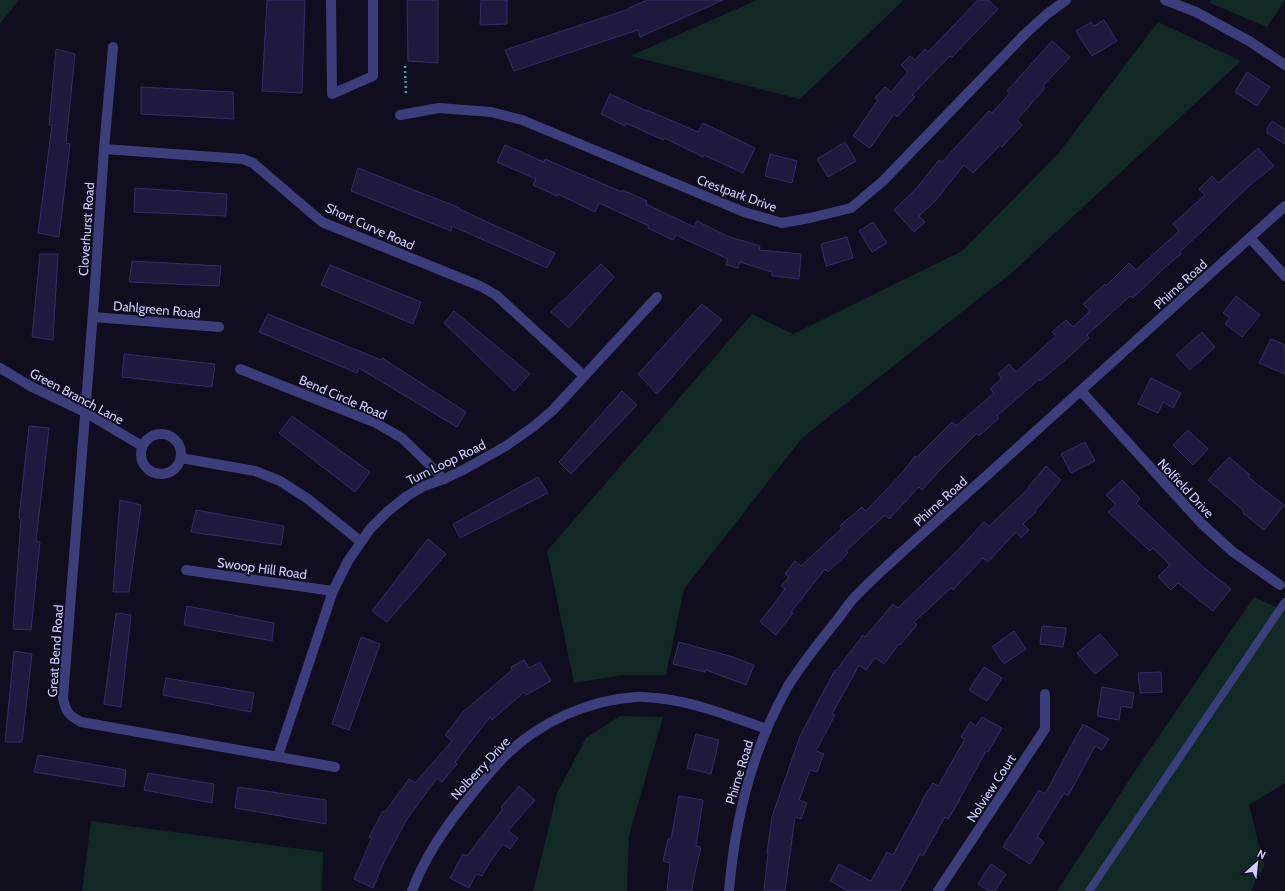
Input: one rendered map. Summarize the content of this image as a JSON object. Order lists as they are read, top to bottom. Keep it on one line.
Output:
{"streets":{"street":["Crestpark Drive","Short Curve Road","Cloverhurst Road","Phirne Road","Dahlgreen Road","Green Branch Lane","Bend Circle Road","Turn Loop Road","Nolfield Drive","Swoop Hill Road","Great Bend Road","Nolberry Drive","Nolview Court"]},"crossings":[["Short Curve Road","Cloverhurst Road"],["Short Curve Road","Turn Loop Road"],["Cloverhurst Road","Dahlgreen Road"],["Cloverhurst Road","Green Branch Lane"],["Cloverhurst Road","Great Bend Road"],["Phirne Road","Nolfield Drive"],["Phirne Road","Nolberry Drive"],["Green Branch Lane","Great Bend Road"],["Bend Circle Road","Turn Loop Road"],["Turn Loop Road","Swoop Hill Road"],["Turn Loop Road","Great Bend Road"]],"north":"top right"}
